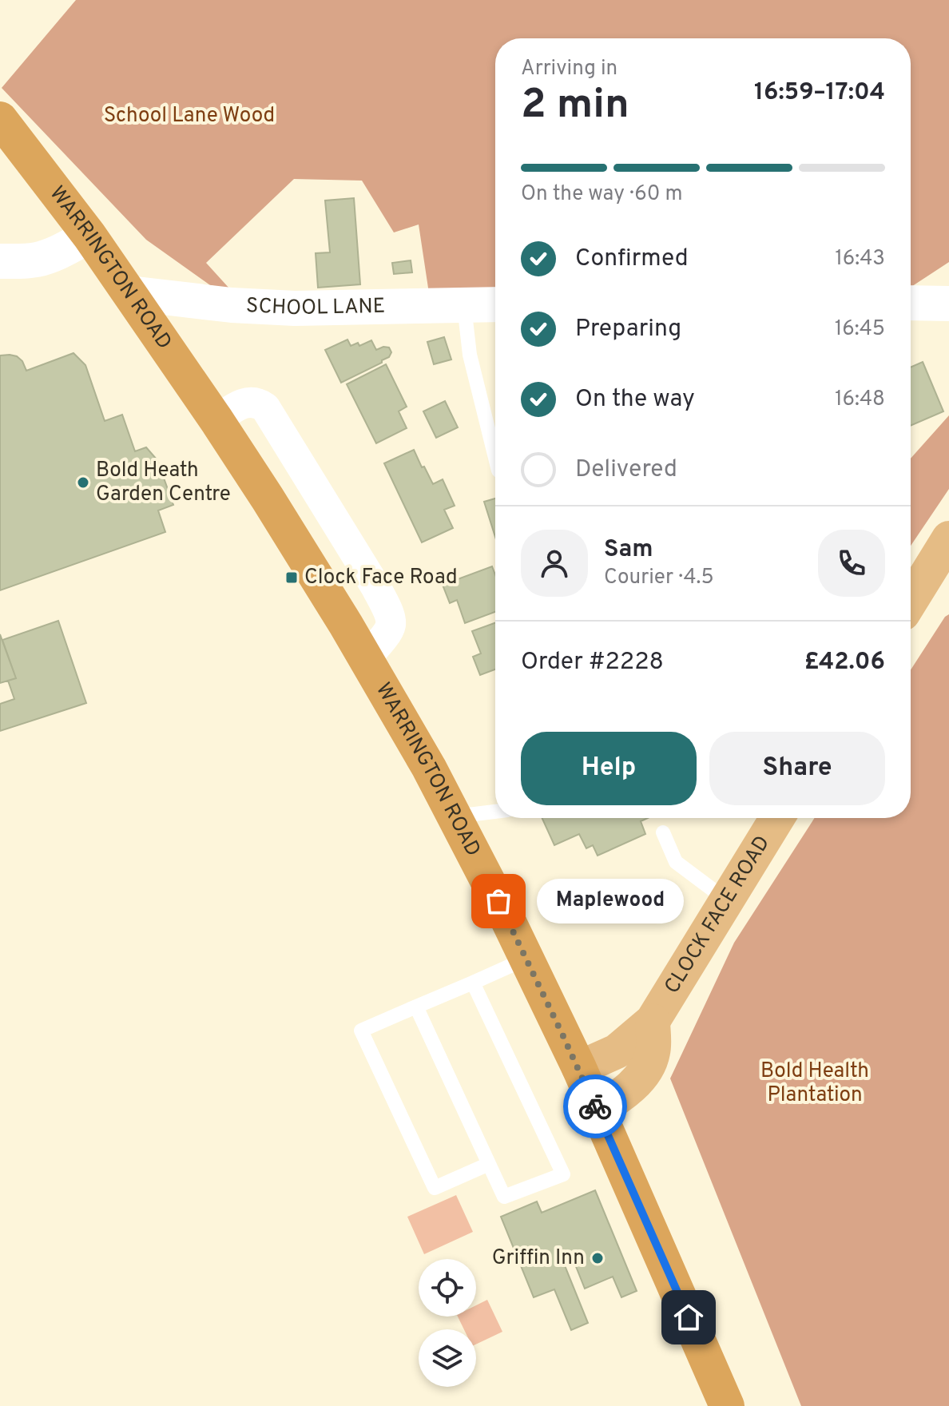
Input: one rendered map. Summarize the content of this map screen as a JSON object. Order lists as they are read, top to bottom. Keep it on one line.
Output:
{"streets":{"highway":["WARRINGTON ROAD"],"main road":["CLOCK FACE ROAD"],"street":["SCHOOL LANE"]},"crossings":[["WARRINGTON ROAD","SCHOOL LANE"],["WARRINGTON ROAD","CLOCK FACE ROAD"]],"parks":["School Lane Wood","Bold Health Plantation"],"places":{"other":["Bold Heath Garden Centre","Maplewood","Griffin Inn"],"transit":["Clock Face Road"]},"page":{"heading":["2 min","Arriving in","16:59–17:04"],"panel":["Sam","Courier · 4.5","Order #2228","£42.06"],"bar":"On the way · 60 m","list":[["Confirmed","16:43"],["Preparing","16:45"],["On the way","16:48"],"Delivered"],"buttons":["Help","Share"],"bubble":"Maplewood"}}
